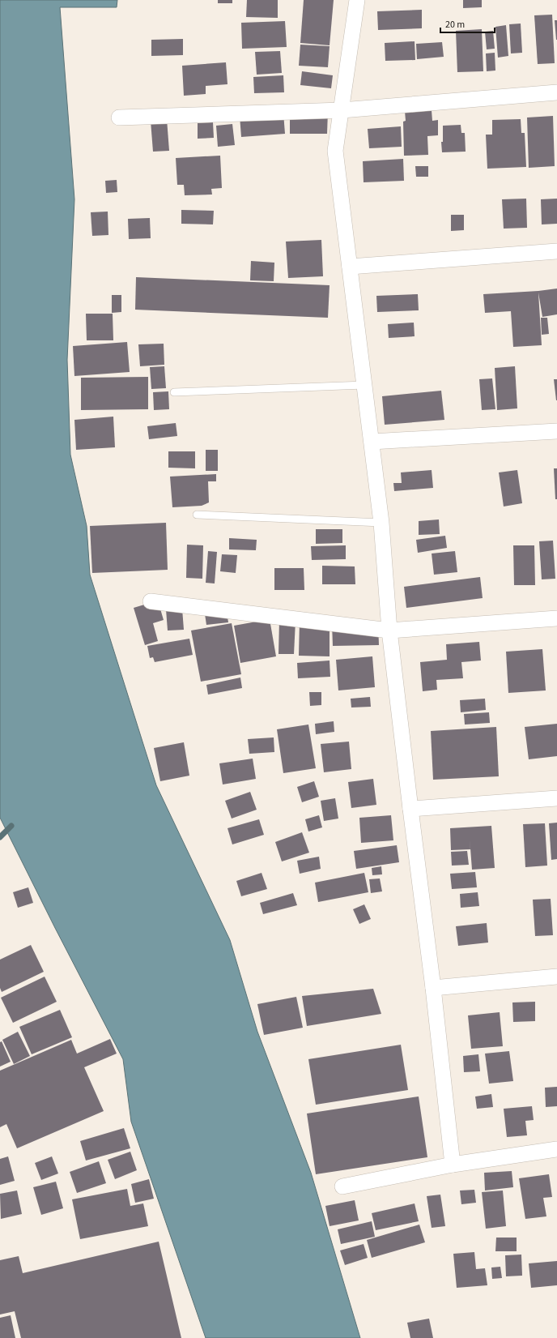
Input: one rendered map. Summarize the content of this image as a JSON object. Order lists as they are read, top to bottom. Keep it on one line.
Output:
{"scale_bar":"20 m"}
